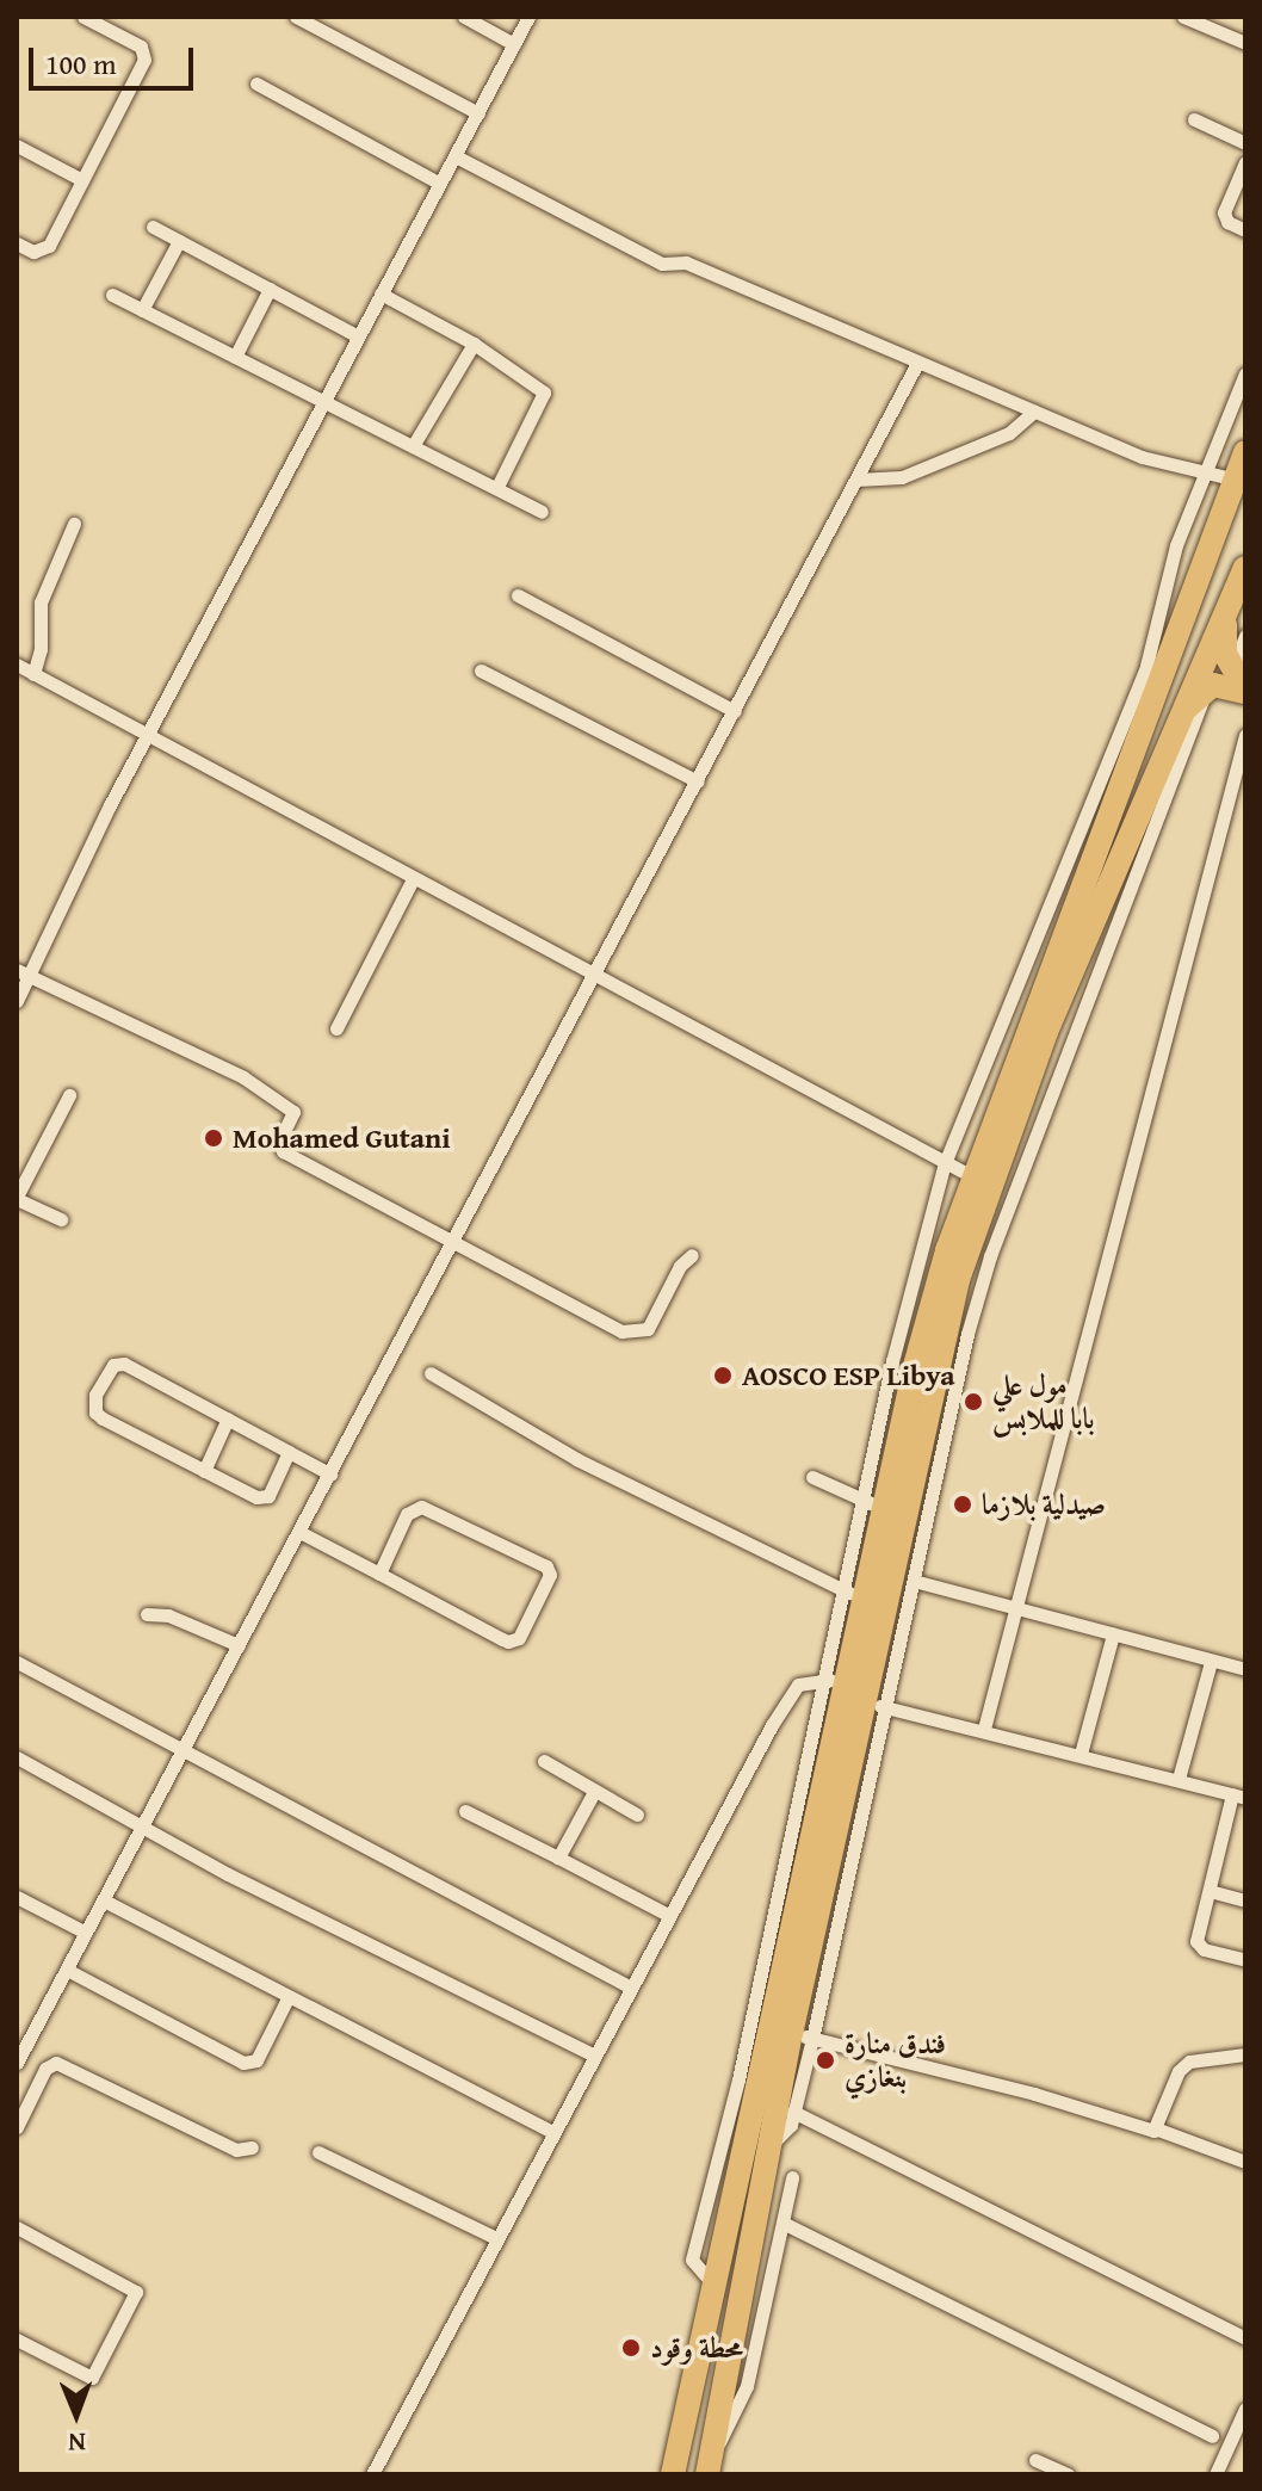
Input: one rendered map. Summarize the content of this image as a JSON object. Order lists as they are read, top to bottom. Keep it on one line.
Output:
{"places":["Mohamed Gutani","AOSCO ESP Libya","مول علي بابا للملابس","صيدلية بلازما","فندق منارة بنغازي","محطة وقود"],"scale_bar":"100 m","north":"bottom"}
